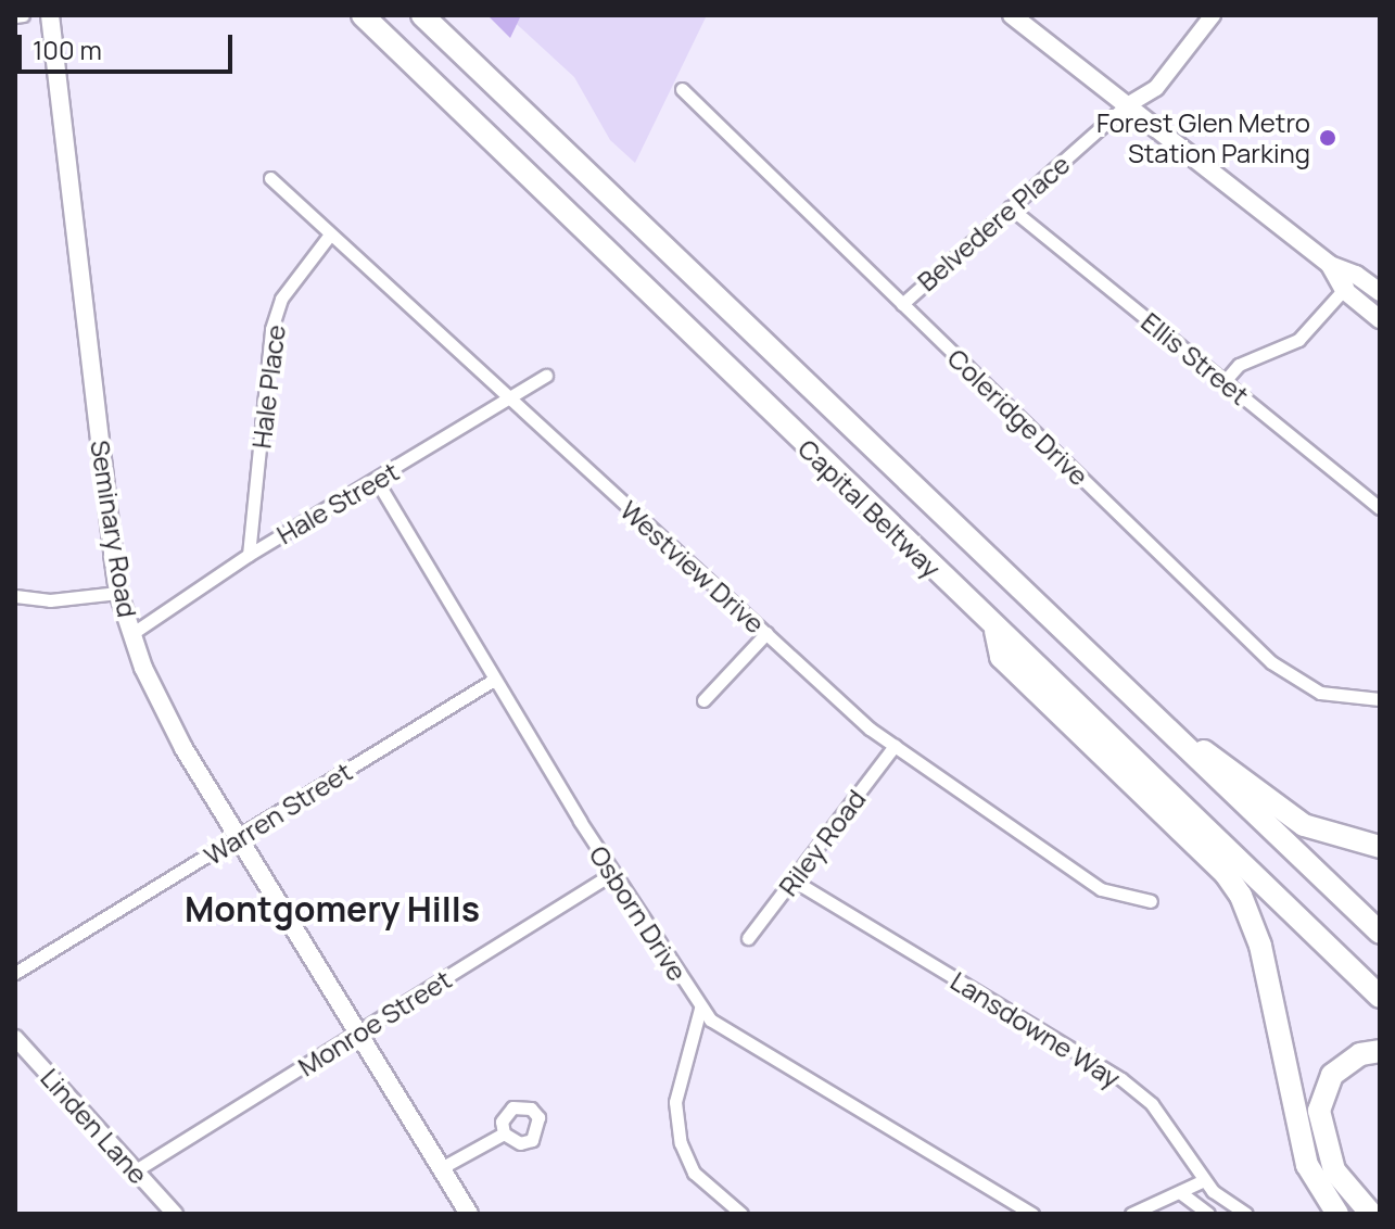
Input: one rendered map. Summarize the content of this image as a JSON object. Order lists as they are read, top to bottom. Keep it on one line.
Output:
{"streets":{"highway":["Capital Beltway"],"main road":["Seminary Road"],"street":["Belvedere Place","Ellis Street","Hale Place","Coleridge Drive","Hale Street","Westview Drive","Warren Street","Riley Road","Osborn Drive","Monroe Street","Lansdowne Way","Linden Lane"]},"crossings":[["Belvedere Place","Ellis Street"],["Belvedere Place","Coleridge Drive"],["Hale Place","Hale Street"],["Hale Place","Westview Drive"],["Hale Street","Seminary Road"],["Hale Street","Westview Drive"],["Hale Street","Osborn Drive"],["Seminary Road","Warren Street"],["Seminary Road","Monroe Street"],["Westview Drive","Riley Road"],["Warren Street","Osborn Drive"],["Riley Road","Lansdowne Way"],["Osborn Drive","Monroe Street"],["Monroe Street","Linden Lane"]],"districts":["Montgomery Hills"],"places":["Forest Glen Metro Station Parking"],"scale_bar":"100 m"}
